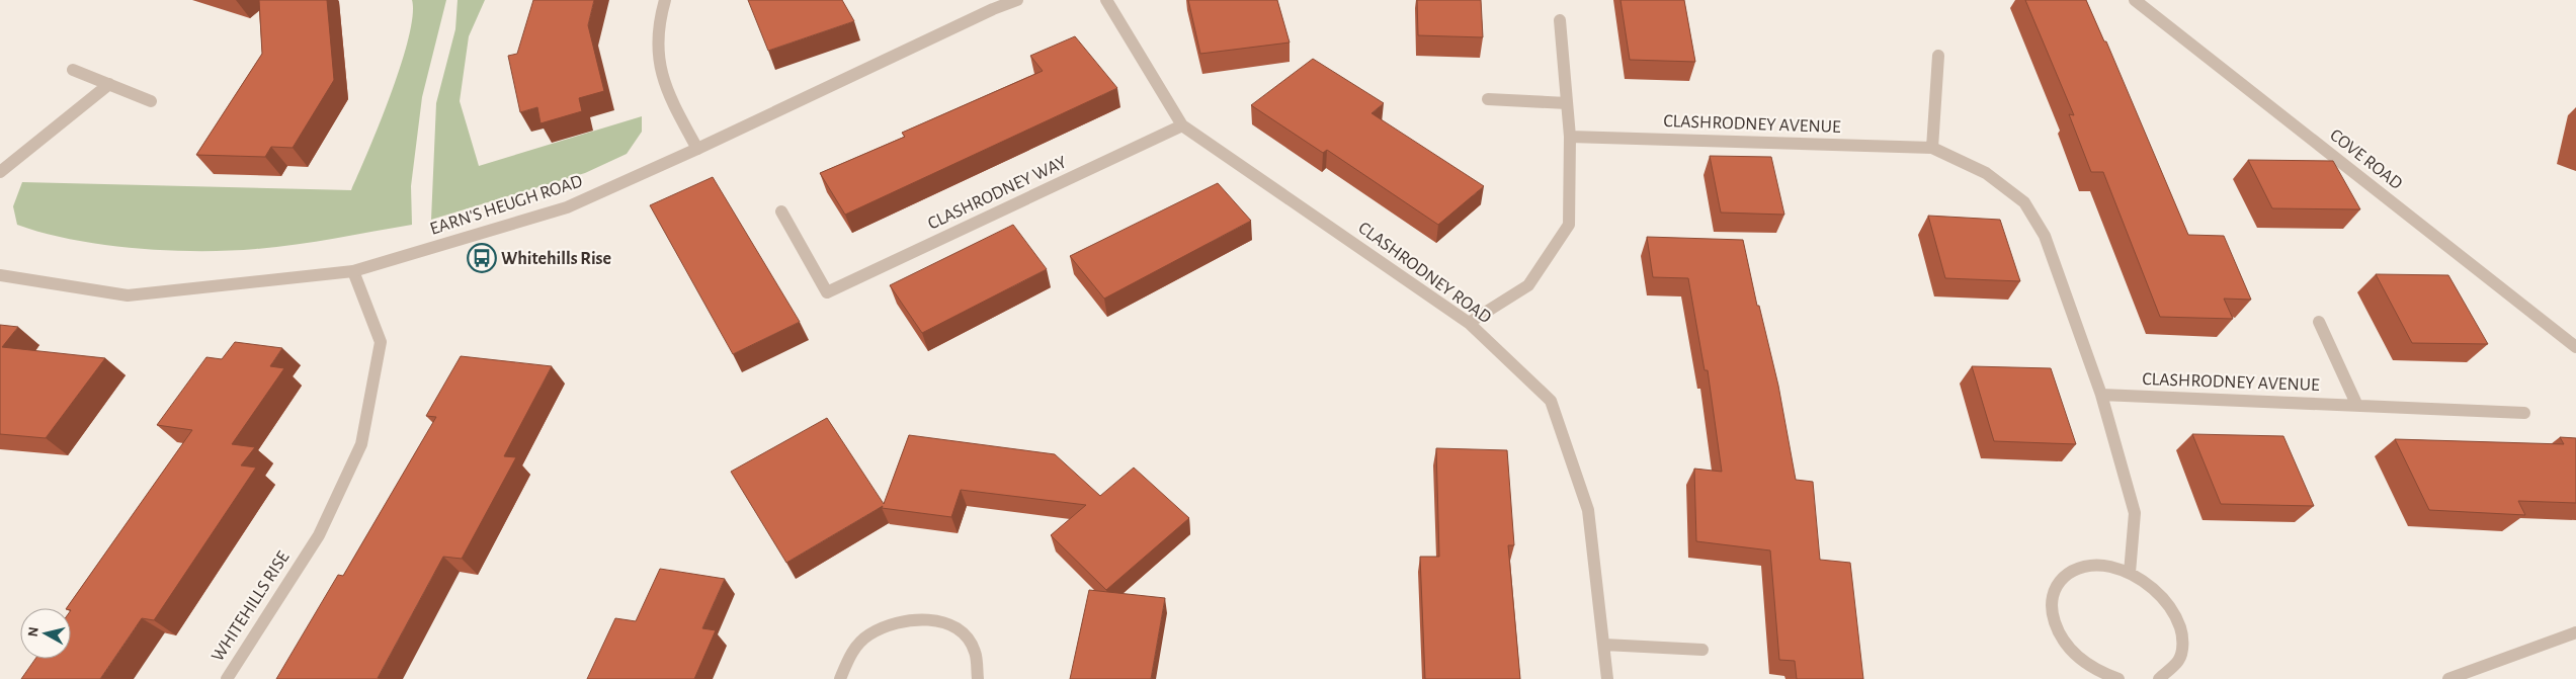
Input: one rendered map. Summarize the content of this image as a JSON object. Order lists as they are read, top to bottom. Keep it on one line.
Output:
{"streets":{"street":["CLASHRODNEY AVENUE","COVE ROAD","CLASHRODNEY WAY","EARN'S HEUGH ROAD","CLASHRODNEY ROAD","WHITEHILLS RISE"]},"crossings":[["CLASHRODNEY WAY","CLASHRODNEY ROAD"],["EARN'S HEUGH ROAD","WHITEHILLS RISE"]],"places":{"bus stop":["Whitehills Rise"]},"north":"left"}
